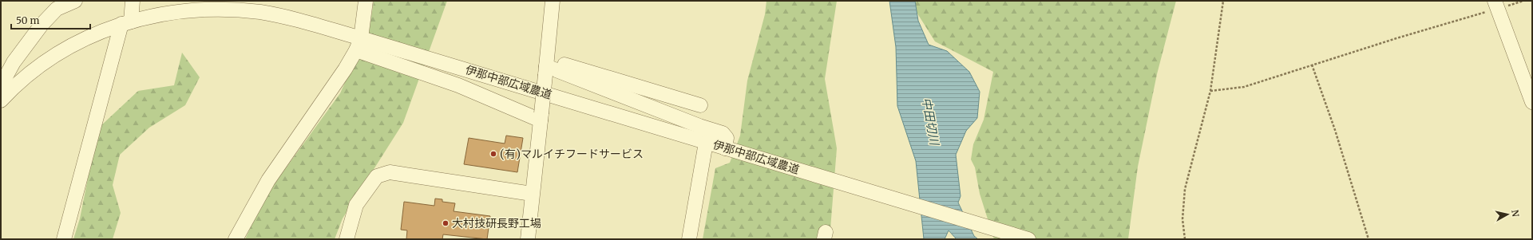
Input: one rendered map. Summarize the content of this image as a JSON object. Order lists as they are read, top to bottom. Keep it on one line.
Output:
{"streets":{"street":["伊那中部広域農道"]},"water":["中田切川"],"places":["(有)マルイチフードサービス","大村技研長野工場"],"scale_bar":"50 m","north":"right"}
